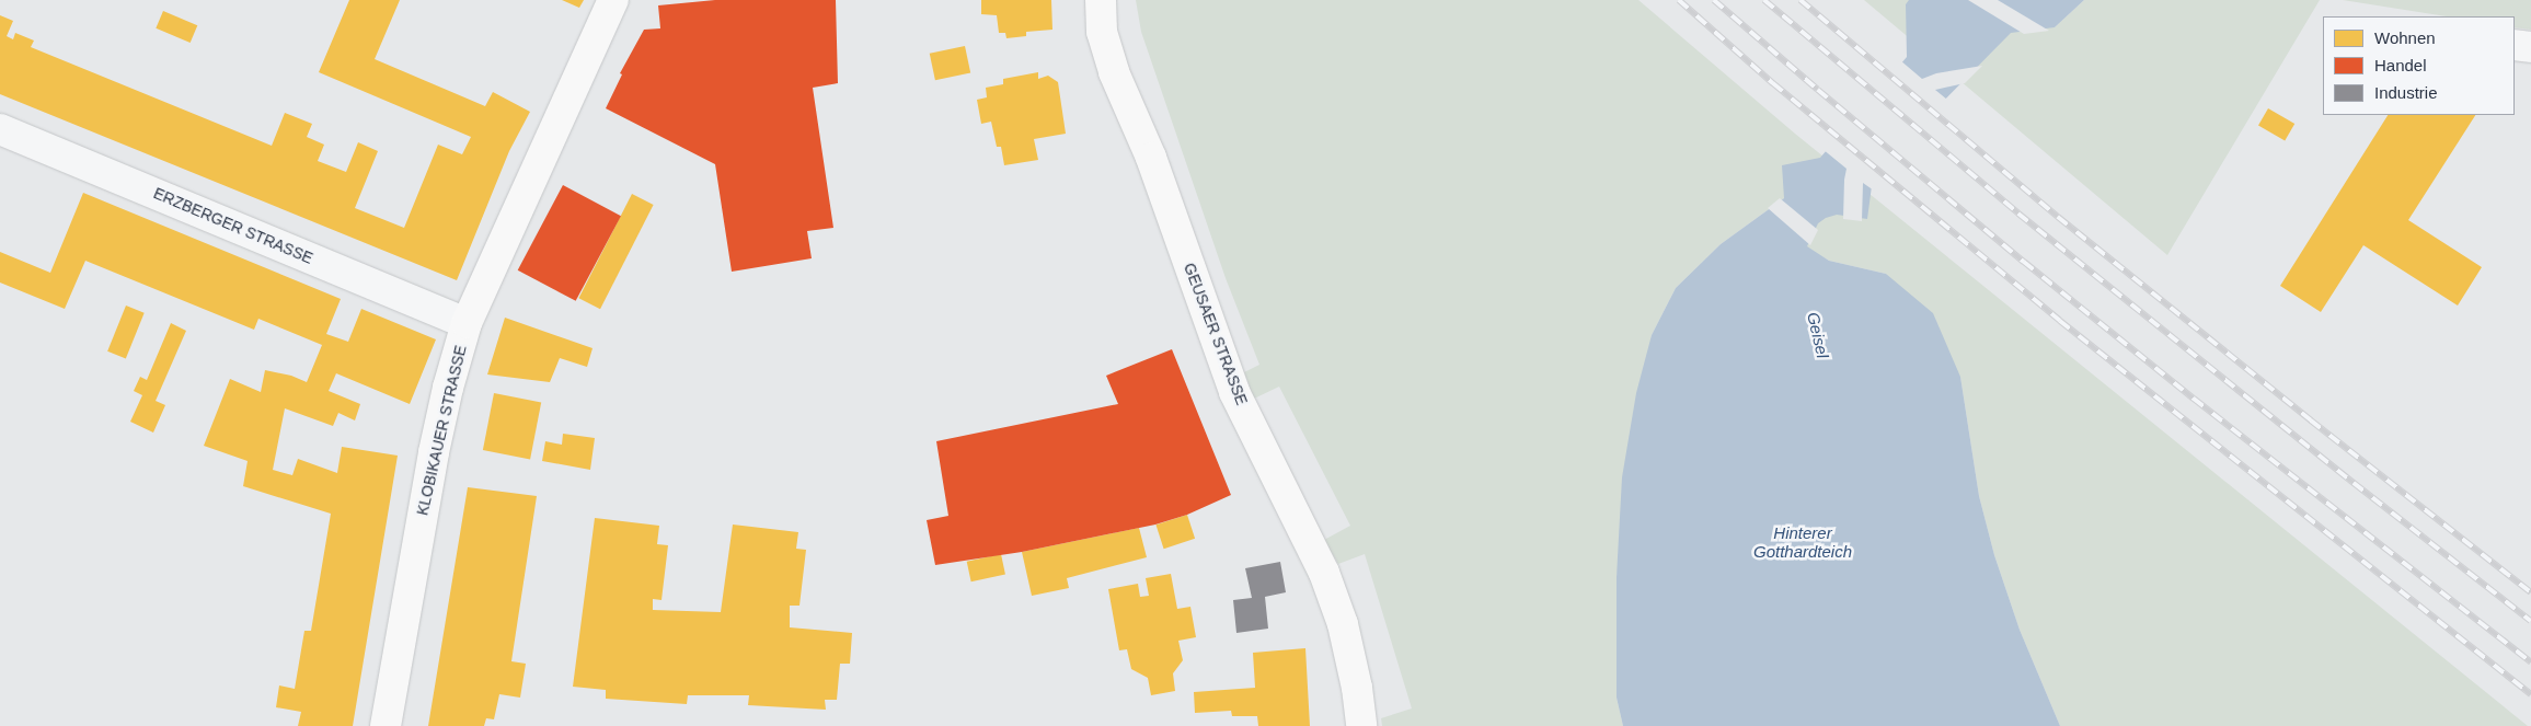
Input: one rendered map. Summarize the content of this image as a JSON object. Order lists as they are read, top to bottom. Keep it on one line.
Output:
{"streets":{"street":["ERZBERGER STRASSE","GEUSAER STRASSE","KLOBIKAUER STRASSE"]},"crossings":[["ERZBERGER STRASSE","KLOBIKAUER STRASSE"]],"water":["Geisel","Hinterer Gotthardteich"],"legend":["Wohnen","Handel","Industrie"]}
